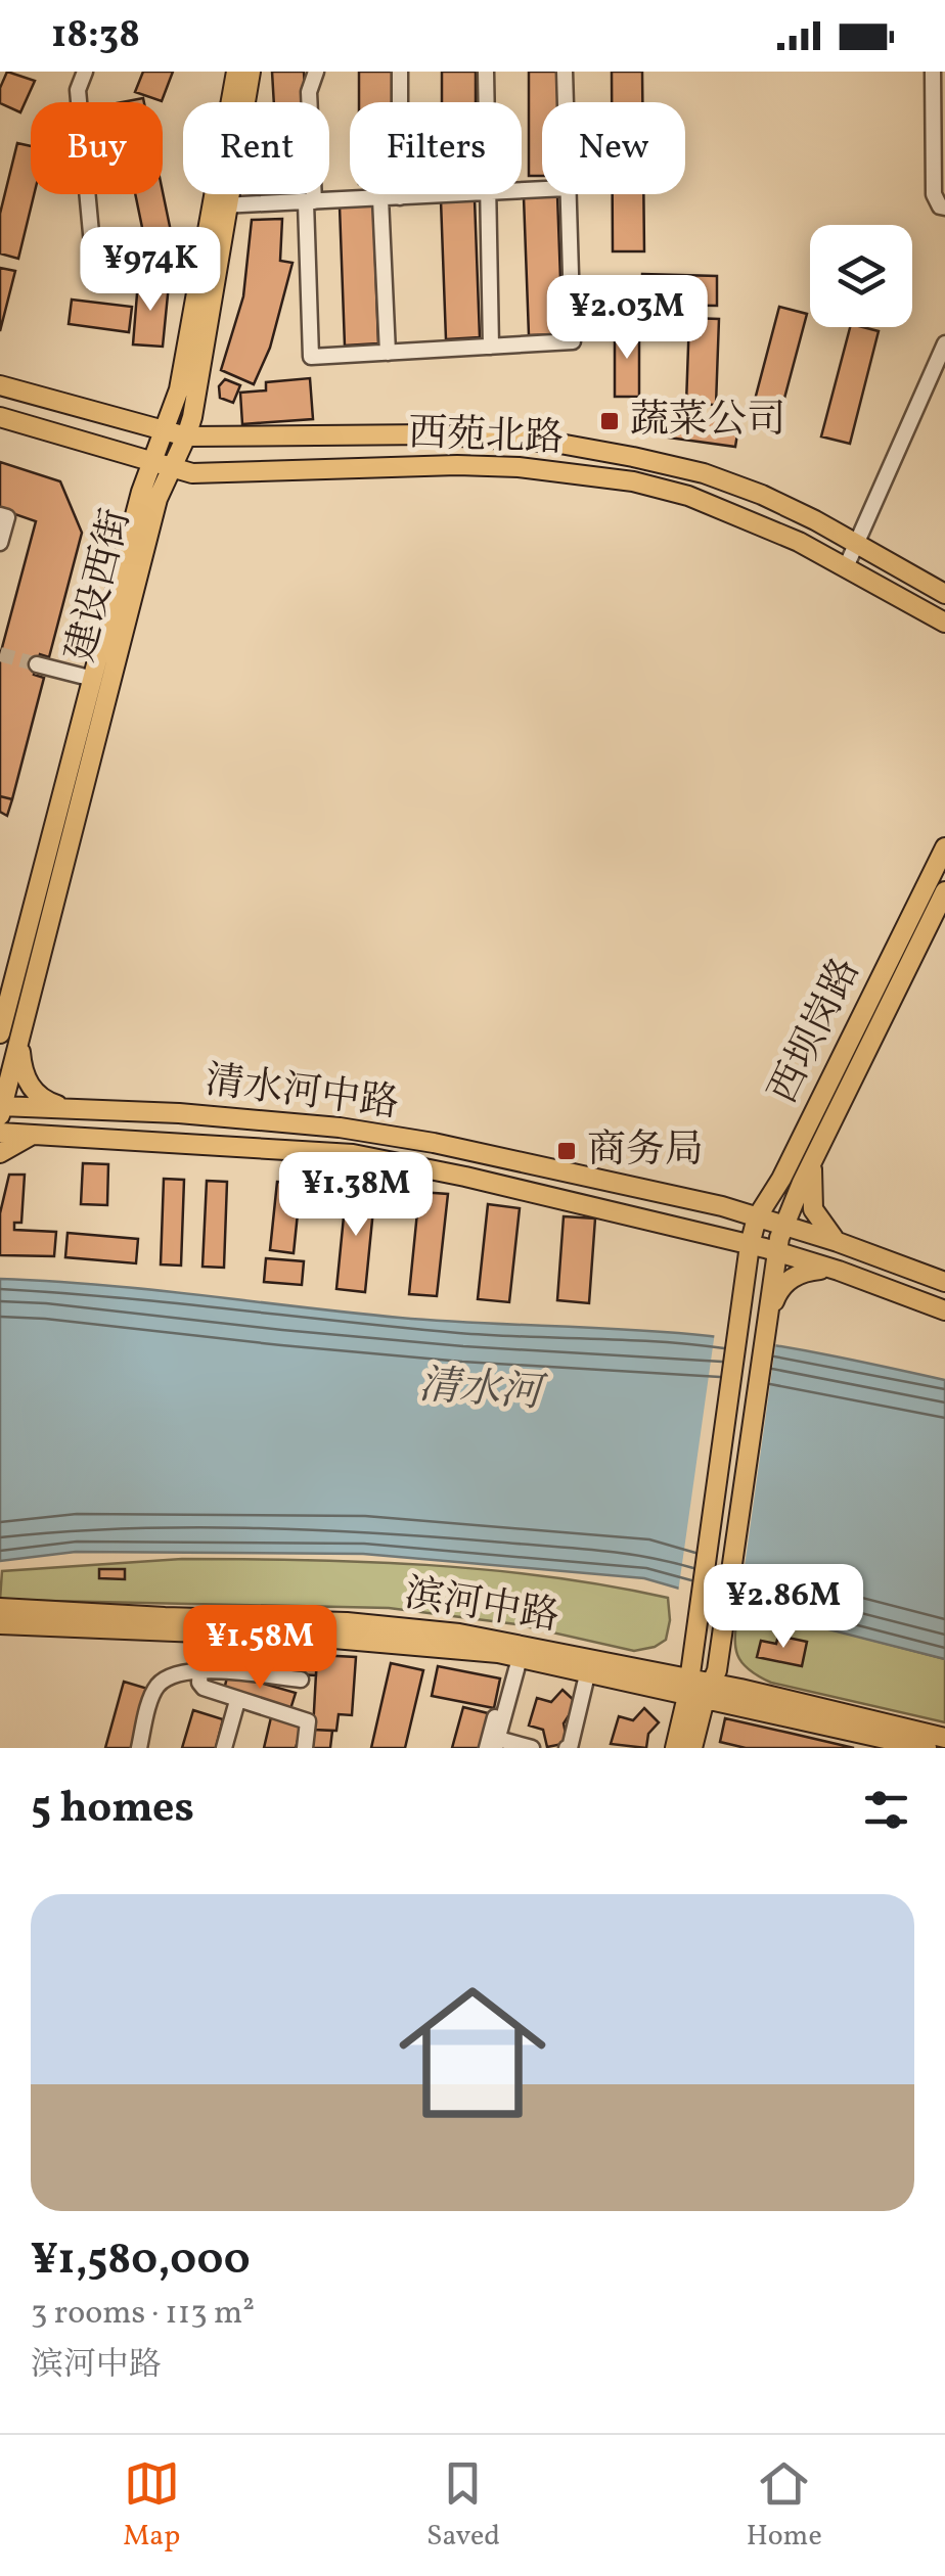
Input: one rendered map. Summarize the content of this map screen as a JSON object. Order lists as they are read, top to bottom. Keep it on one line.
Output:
{"streets":{"main road":["西苑北路","建设西街","西坝岗路","清水河中路","滨河中路"]},"crossings":[["西苑北路","建设西街"],["建设西街","清水河中路"],["西坝岗路","清水河中路"]],"water":["清水河"],"places":{"transit":["蔬菜公司","商务局"]},"page":{"status":"18:38","chip":["Buy","Rent","Filters","New"],"price":["¥974K","¥2.03M","¥1.38M","¥2.86M","¥1.58M"],"heading":"5 homes","list":[{"name":"¥1,580,000","note":"3 rooms · 113 m² · 滨河中路"}],"tabs":["Map","Saved","Home"]}}
